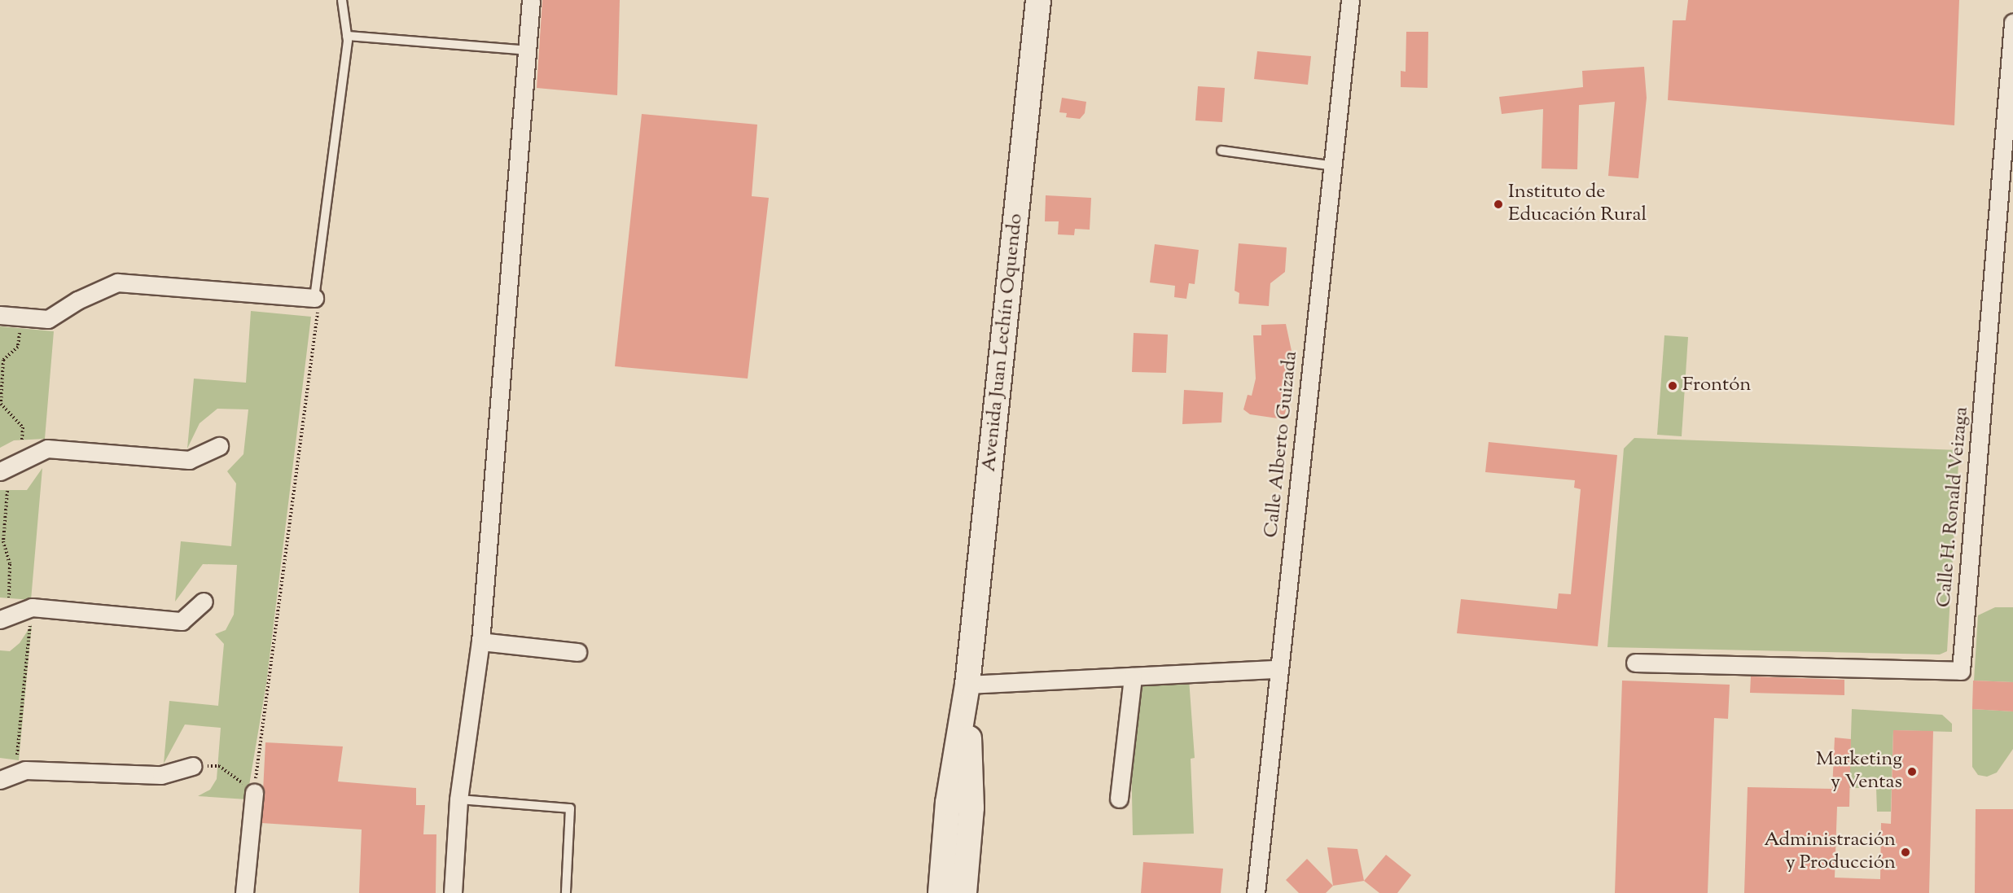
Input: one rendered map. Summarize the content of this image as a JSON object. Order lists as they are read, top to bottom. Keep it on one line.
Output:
{"streets":{"street":["Avenida Juan Lechín Oquendo","Calle Alberto Guizada","Calle H. Ronald Veizaga"]},"places":["Instituto de Educación Rural","Frontón","Marketing y Ventas","Administración y Producción"]}
